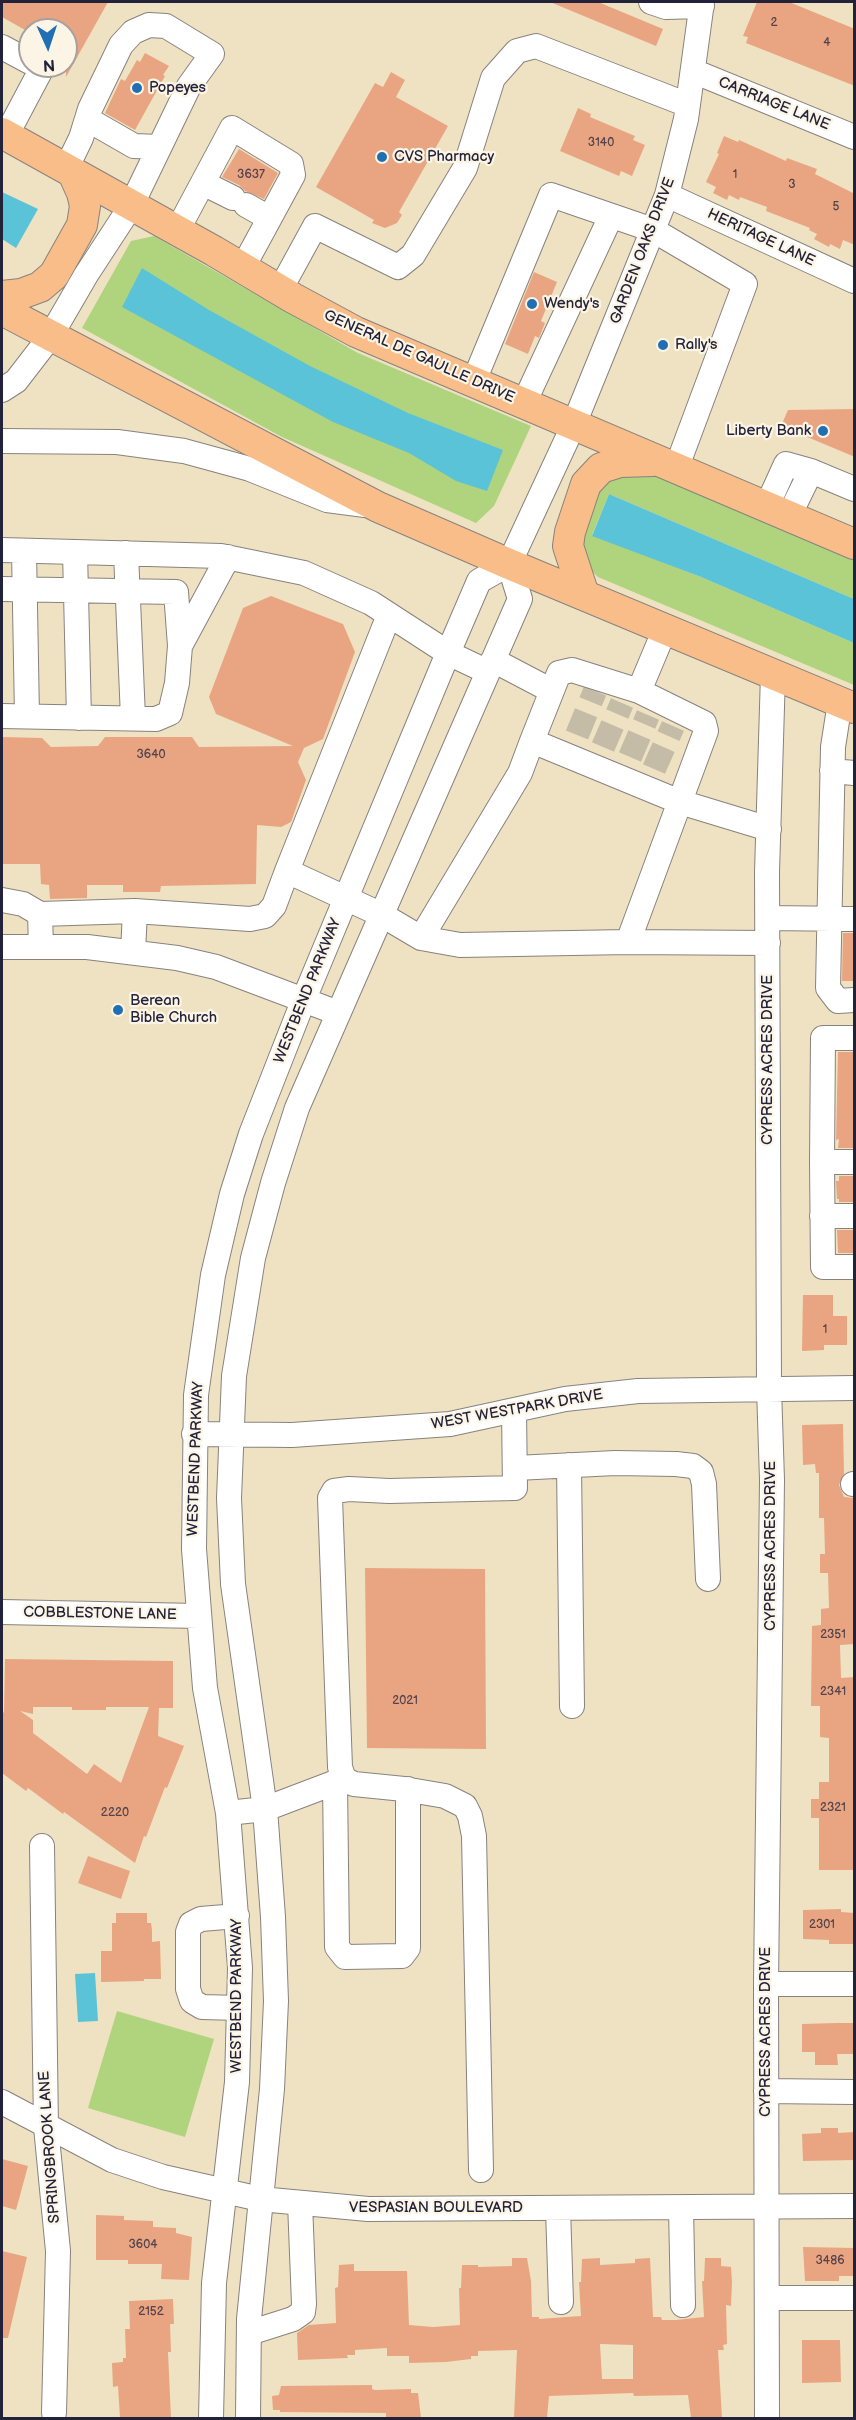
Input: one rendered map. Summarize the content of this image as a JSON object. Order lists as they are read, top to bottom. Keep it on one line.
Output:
{"streets":{"main road":["GENERAL DE GAULLE DRIVE"],"street":["CARRIAGE LANE","HERITAGE LANE","GARDEN OAKS DRIVE","WESTBEND PARKWAY","CYPRESS ACRES DRIVE","WEST WESTPARK DRIVE","COBBLESTONE LANE","SPRINGBROOK LANE","VESPASIAN BOULEVARD"]},"crossings":[["CARRIAGE LANE","GARDEN OAKS DRIVE"],["HERITAGE LANE","GARDEN OAKS DRIVE"],["GARDEN OAKS DRIVE","GENERAL DE GAULLE DRIVE"],["WESTBEND PARKWAY","WEST WESTPARK DRIVE"],["WESTBEND PARKWAY","COBBLESTONE LANE"],["WESTBEND PARKWAY","VESPASIAN BOULEVARD"],["CYPRESS ACRES DRIVE","WEST WESTPARK DRIVE"],["CYPRESS ACRES DRIVE","VESPASIAN BOULEVARD"],["SPRINGBROOK LANE","VESPASIAN BOULEVARD"]],"places":["Popeyes","CVS Pharmacy","Wendy's","Rally's","Liberty Bank","Berean Bible Church"],"house_numbers":["2","4","3140","3637","1","3","5","3640","1","2351","2341","2021","2321","2220","2301","3604","3486","2152"],"north":"bottom"}
